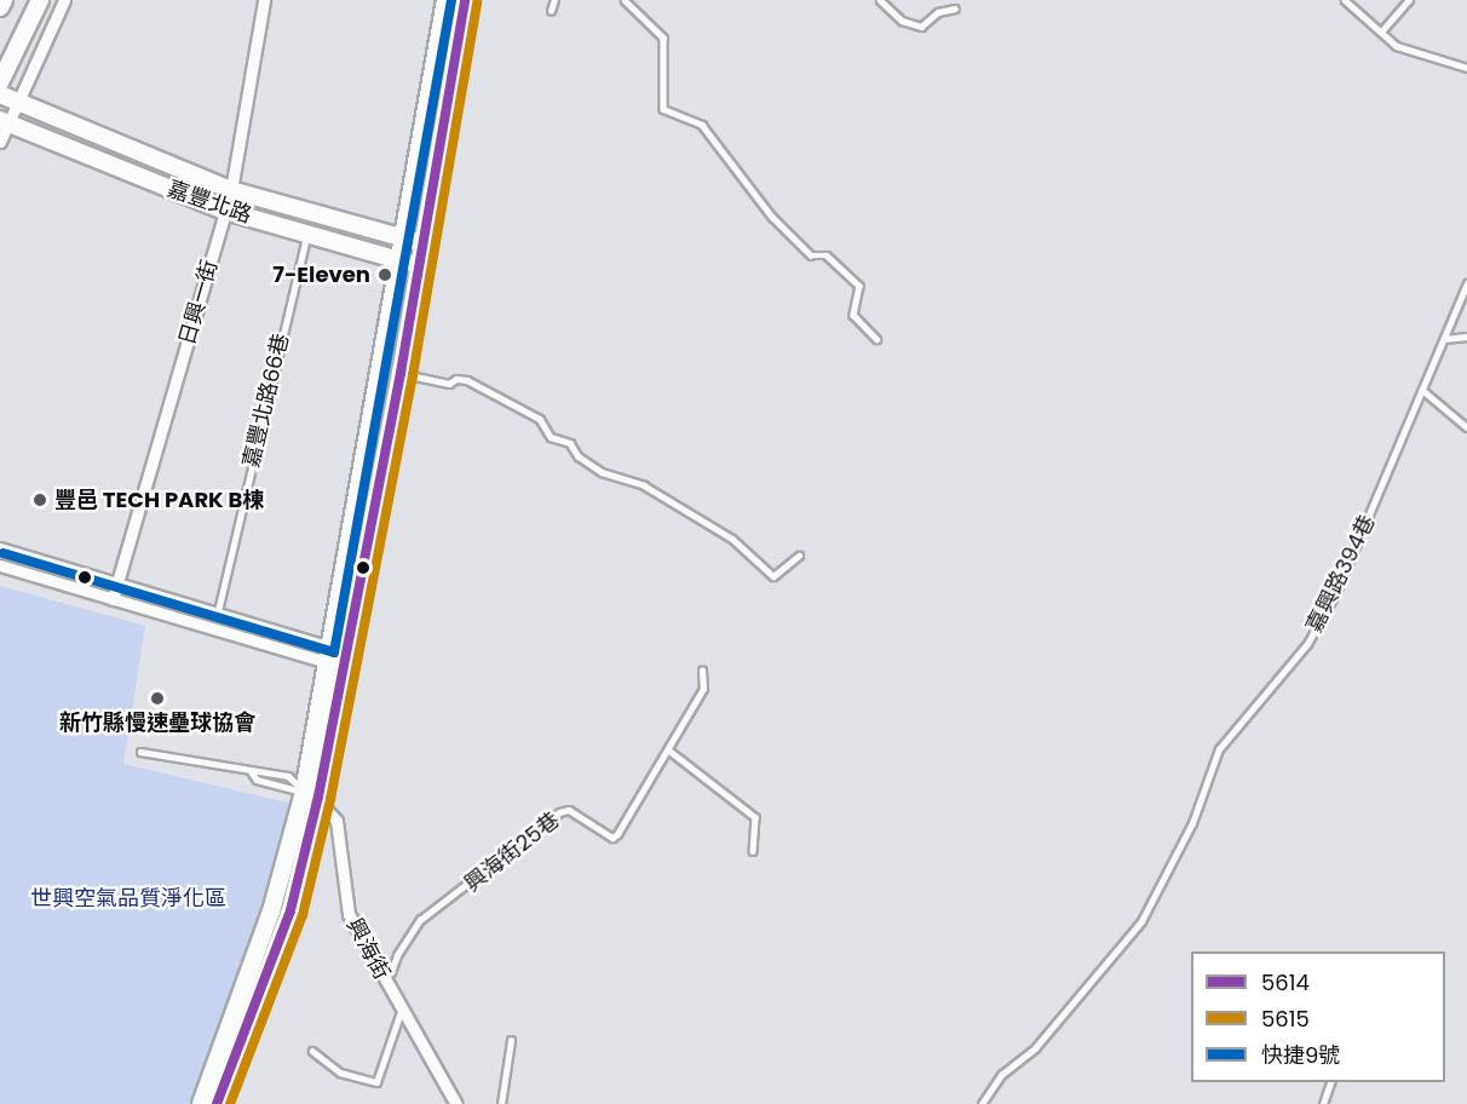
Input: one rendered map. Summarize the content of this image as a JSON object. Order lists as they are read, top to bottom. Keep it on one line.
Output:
{"streets":{"street":["嘉豐北路","日興一街","興海街"],"lane":["嘉豐北路66巷","嘉興路394巷","興海街25巷"]},"crossings":[["嘉豐北路","日興一街"],["嘉豐北路","嘉豐北路66巷"],["興海街25巷","興海街"]],"parks":["世興空氣品質淨化區"],"places":["7-Eleven","豐邑 TECH PARK B棟","新竹縣慢速壘球協會"],"lines":["transit line 5614","transit line 快捷9號","transit line 5615"],"legend":["5614","5615","快捷9號"]}
